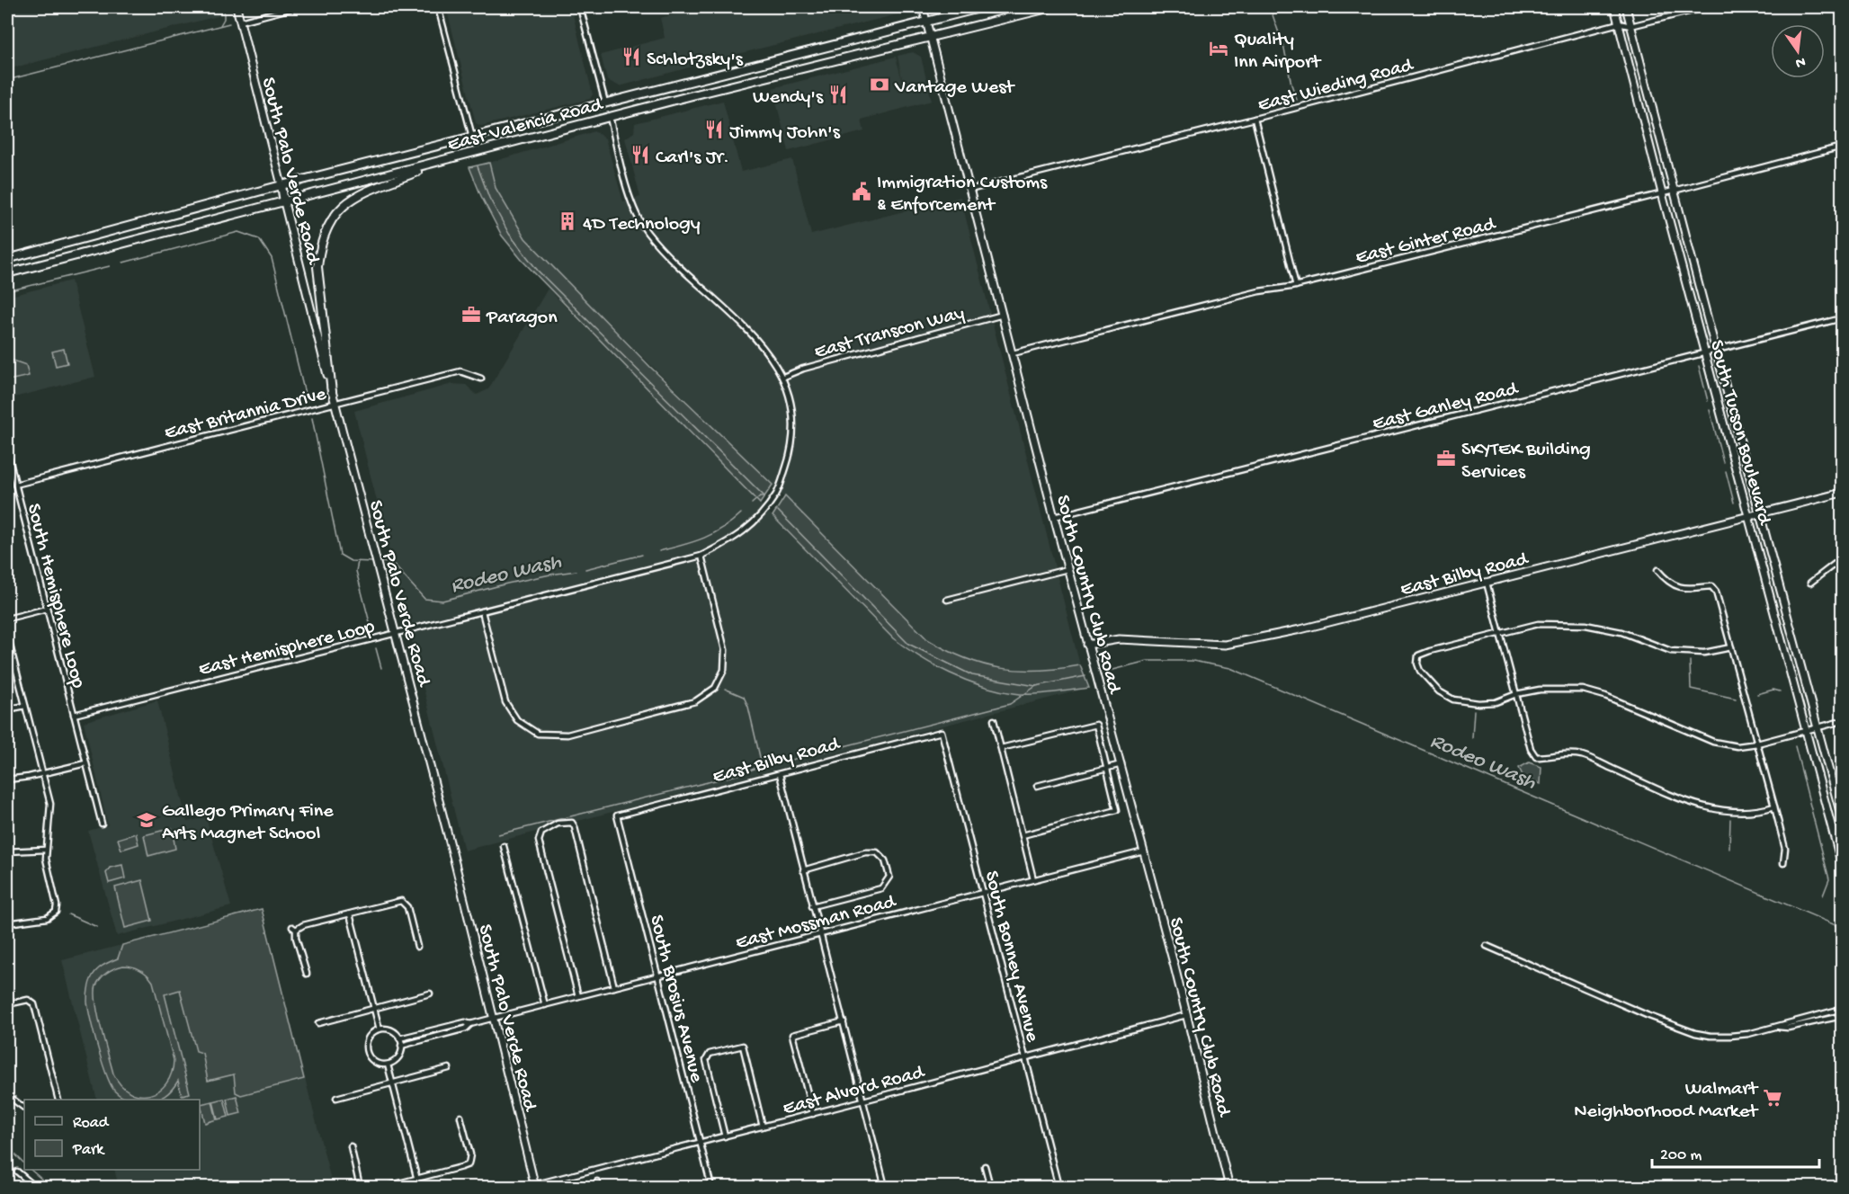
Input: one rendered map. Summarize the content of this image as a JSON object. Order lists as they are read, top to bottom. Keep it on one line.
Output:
{"streets":{"main road":["East Valencia Road","South Palo Verde Road","South Tucson Boulevard","East Bilby Road","South Country Club Road"],"street":["East Wieding Road","East Ginter Road","East Transcon Way","East Ganley Road","East Britannia Drive","South Hemisphere Loop","East Hemisphere Loop","East Mossman Road","South Bonney Avenue","South Brosius Avenue","East Alvord Road"]},"crossings":[["East Wieding Road","South Tucson Boulevard"],["East Wieding Road","South Country Club Road"],["East Valencia Road","South Palo Verde Road"],["East Valencia Road","South Country Club Road"],["East Valencia Road","East Hemisphere Loop"],["South Palo Verde Road","East Britannia Drive"],["South Palo Verde Road","East Hemisphere Loop"],["South Palo Verde Road","East Mossman Road"],["South Palo Verde Road","East Alvord Road"],["East Ginter Road","South Tucson Boulevard"],["East Ginter Road","South Country Club Road"],["East Transcon Way","South Country Club Road"],["East Transcon Way","East Hemisphere Loop"],["East Ganley Road","South Tucson Boulevard"],["East Ganley Road","South Country Club Road"],["East Britannia Drive","South Hemisphere Loop"],["South Tucson Boulevard","East Bilby Road"],["East Bilby Road","South Country Club Road"],["East Bilby Road","South Bonney Avenue"],["East Bilby Road","South Brosius Avenue"],["South Country Club Road","East Mossman Road"],["South Country Club Road","East Alvord Road"],["South Hemisphere Loop","East Hemisphere Loop"],["East Mossman Road","South Bonney Avenue"],["East Mossman Road","South Brosius Avenue"],["South Bonney Avenue","East Alvord Road"],["South Brosius Avenue","East Alvord Road"]],"water":["Rodeo Wash"],"places":{"hotel":["Quality Inn Airport"],"restaurant":["Schlotzsky's","Wendy's","Jimmy John's","Carl's Jr."],"bank":["Vantage West"],"public building":["Immigration Customs & Enforcement"],"building":["4D Technology"],"office":["Paragon","SKYTEK Building Services"],"school or university":["Gallego Primary Fine Arts Magnet School"],"supermarket":["Walmart Neighborhood Market"]},"legend":["Road","Park"],"scale_bar":"200 m","north":"bottom"}
